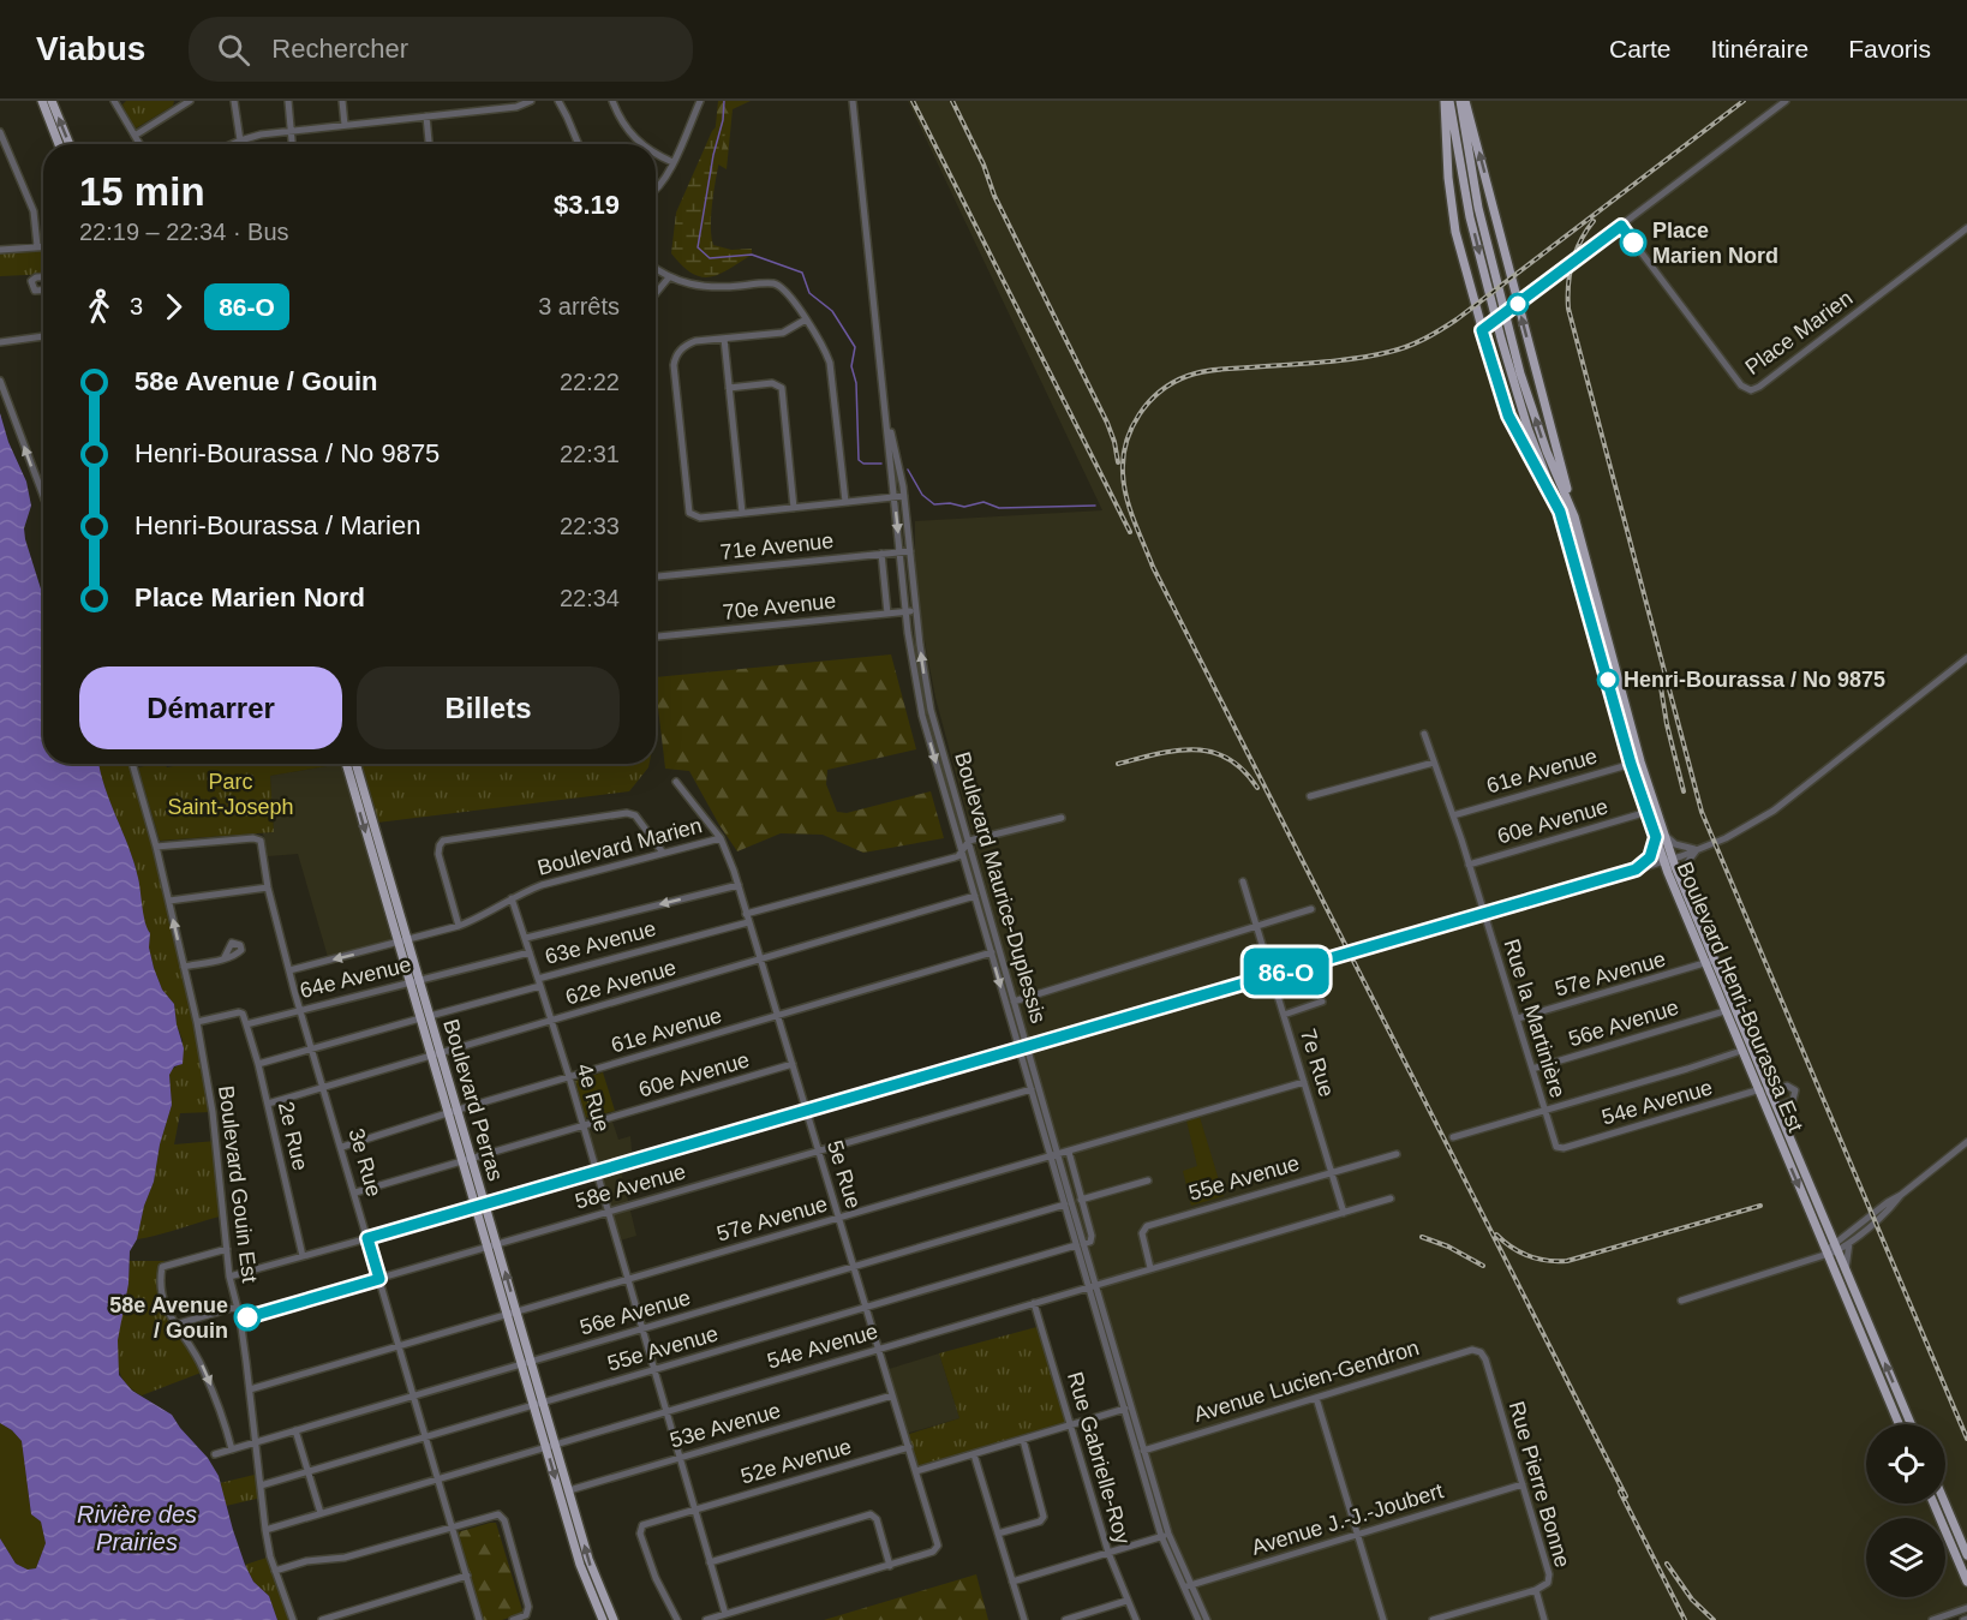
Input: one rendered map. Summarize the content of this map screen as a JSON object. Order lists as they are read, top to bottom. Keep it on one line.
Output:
{"streets":{"main road":["Boulevard Henri-Bourassa Est","Boulevard Perras"],"street":["Place Marien","71e Avenue","70e Avenue","61e Avenue","60e Avenue","Boulevard Marien","Boulevard Maurice-Duplessis","63e Avenue","57e Avenue","64e Avenue","62e Avenue","Rue la Martinière","56e Avenue","7e Rue","4e Rue","54e Avenue","2e Rue","3e Rue","5e Rue","55e Avenue","Boulevard Gouin Est","58e Avenue","Avenue Lucien-Gendron","53e Avenue","Rue Gabrielle-Roy","52e Avenue","Rue Pierre Bonne","Avenue J.-J.-Joubert"]},"crossings":[["71e Avenue","Boulevard Maurice-Duplessis"],["70e Avenue","Boulevard Maurice-Duplessis"],["61e Avenue","Boulevard Maurice-Duplessis"],["61e Avenue","Boulevard Henri-Bourassa Est"],["61e Avenue","Rue la Martinière"],["61e Avenue","4e Rue"],["61e Avenue","Boulevard Perras"],["61e Avenue","3e Rue"],["61e Avenue","5e Rue"],["60e Avenue","Boulevard Henri-Bourassa Est"],["60e Avenue","Rue la Martinière"],["60e Avenue","4e Rue"],["60e Avenue","Boulevard Perras"],["60e Avenue","3e Rue"],["60e Avenue","5e Rue"],["Boulevard Marien","4e Rue"],["Boulevard Marien","Boulevard Perras"],["Boulevard Marien","3e Rue"],["Boulevard Marien","5e Rue"],["Boulevard Maurice-Duplessis","57e Avenue"],["Boulevard Maurice-Duplessis","62e Avenue"],["Boulevard Maurice-Duplessis","56e Avenue"],["Boulevard Maurice-Duplessis","54e Avenue"],["Boulevard Maurice-Duplessis","55e Avenue"],["Boulevard Maurice-Duplessis","58e Avenue"],["Boulevard Maurice-Duplessis","Avenue Lucien-Gendron"],["Boulevard Maurice-Duplessis","Avenue J.-J.-Joubert"],["63e Avenue","4e Rue"],["63e Avenue","Boulevard Perras"],["63e Avenue","5e Rue"],["57e Avenue","Boulevard Henri-Bourassa Est"],["57e Avenue","Rue la Martinière"],["57e Avenue","7e Rue"],["57e Avenue","4e Rue"],["57e Avenue","Boulevard Perras"],["57e Avenue","3e Rue"],["57e Avenue","5e Rue"],["57e Avenue","Boulevard Gouin Est"],["64e Avenue","4e Rue"],["64e Avenue","Boulevard Perras"],["64e Avenue","2e Rue"],["64e Avenue","3e Rue"],["62e Avenue","4e Rue"],["62e Avenue","Boulevard Perras"],["62e Avenue","2e Rue"],["62e Avenue","3e Rue"],["62e Avenue","5e Rue"],["Boulevard Henri-Bourassa Est","56e Avenue"],["Boulevard Henri-Bourassa Est","54e Avenue"],["Rue la Martinière","56e Avenue"],["Rue la Martinière","54e Avenue"],["56e Avenue","4e Rue"],["56e Avenue","Boulevard Perras"],["56e Avenue","3e Rue"],["56e Avenue","5e Rue"],["56e Avenue","Boulevard Gouin Est"],["7e Rue","54e Avenue"],["7e Rue","55e Avenue"],["4e Rue","54e Avenue"],["4e Rue","55e Avenue"],["4e Rue","58e Avenue"],["4e Rue","53e Avenue"],["4e Rue","52e Avenue"],["Boulevard Perras","54e Avenue"],["Boulevard Perras","55e Avenue"],["Boulevard Perras","58e Avenue"],["Boulevard Perras","53e Avenue"],["54e Avenue","3e Rue"],["54e Avenue","5e Rue"],["54e Avenue","55e Avenue"],["54e Avenue","Boulevard Gouin Est"],["54e Avenue","Rue Gabrielle-Roy"],["3e Rue","55e Avenue"],["3e Rue","Boulevard Gouin Est"],["3e Rue","58e Avenue"],["5e Rue","55e Avenue"],["5e Rue","58e Avenue"],["5e Rue","53e Avenue"],["5e Rue","52e Avenue"],["55e Avenue","Boulevard Gouin Est"],["Boulevard Gouin Est","58e Avenue"],["Avenue Lucien-Gendron","Rue Pierre Bonne"],["Rue Pierre Bonne","Avenue J.-J.-Joubert"]],"water":["Rivière des Prairies"],"parks":["Parc Saint-Joseph"],"places":["Place Marien Nord","Henri-Bourassa / No 9875","58e Avenue / Gouin"],"lines":["bus line 86-O"],"page":{"header":"Viabus","search":"Rechercher","nav":["Carte","Itinéraire","Favoris"],"on_map":"86-O","heading":["15 min","22:19 – 22:34 · Bus","$3.19"],"legs":["3","86-O","3 arrêts"],"list":[{"name":"58e Avenue / Gouin","value":"22:22"},{"name":"Henri-Bourassa / No 9875","value":"22:31"},{"name":"Henri-Bourassa / Marien","value":"22:33"},{"name":"Place Marien Nord","value":"22:34"}],"buttons":["Démarrer","Billets"]}}
